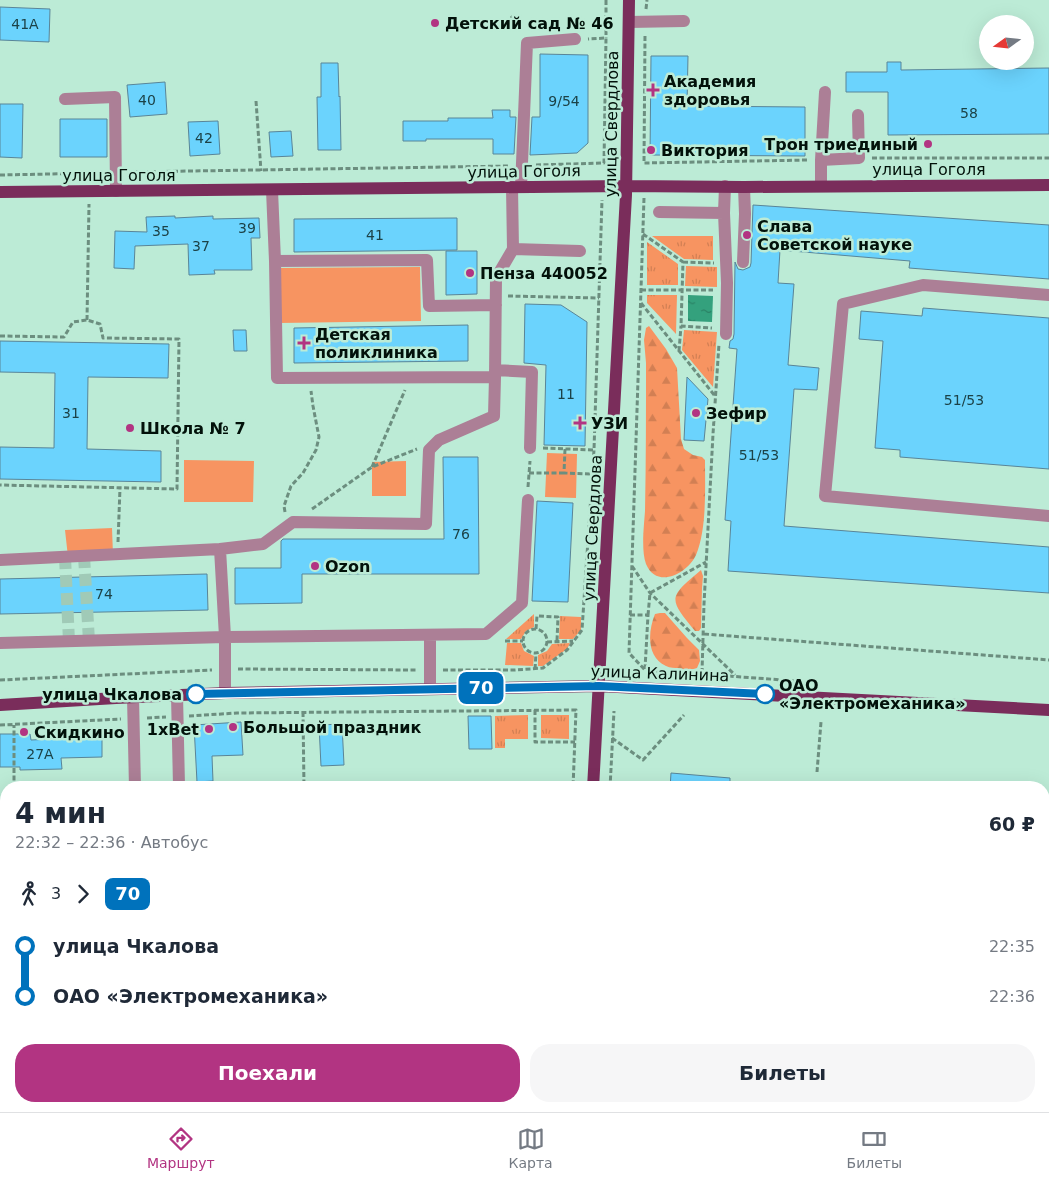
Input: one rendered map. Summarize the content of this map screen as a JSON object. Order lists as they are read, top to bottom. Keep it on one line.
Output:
{"streets":{"main road":["улица Свердлова","улица Гоголя","улица Калинина"]},"crossings":[["улица Свердлова","улица Гоголя"],["улица Свердлова","улица Калинина"]],"places":{"other":["Детский сад № 46","Трон триединый","Виктория","Слава Советской науке","Пенза 440052","Зефир","Школа № 7","Ozon","улица Чкалова","ОАО «Электромеханика»","Большой праздник","1xBet","Скидкино"],"health":["Академия здоровья","Детская поликлиника","УЗИ"]},"lines":["bus line 70"],"house_numbers":["41А","40","9/54","58","42","39","35","41","37","11","51/53","31","51/53","76","74","27А"],"north":"left","page":{"on_map":"70","heading":["4 мин","22:32 – 22:36 · Автобус","60 ₽"],"legs":["3","70"],"list":[{"name":"улица Чкалова","value":"22:35"},{"name":"ОАО «Электромеханика»","value":"22:36"}],"buttons":["Поехали","Билеты"],"tabs":["Маршрут","Карта","Билеты"]}}
